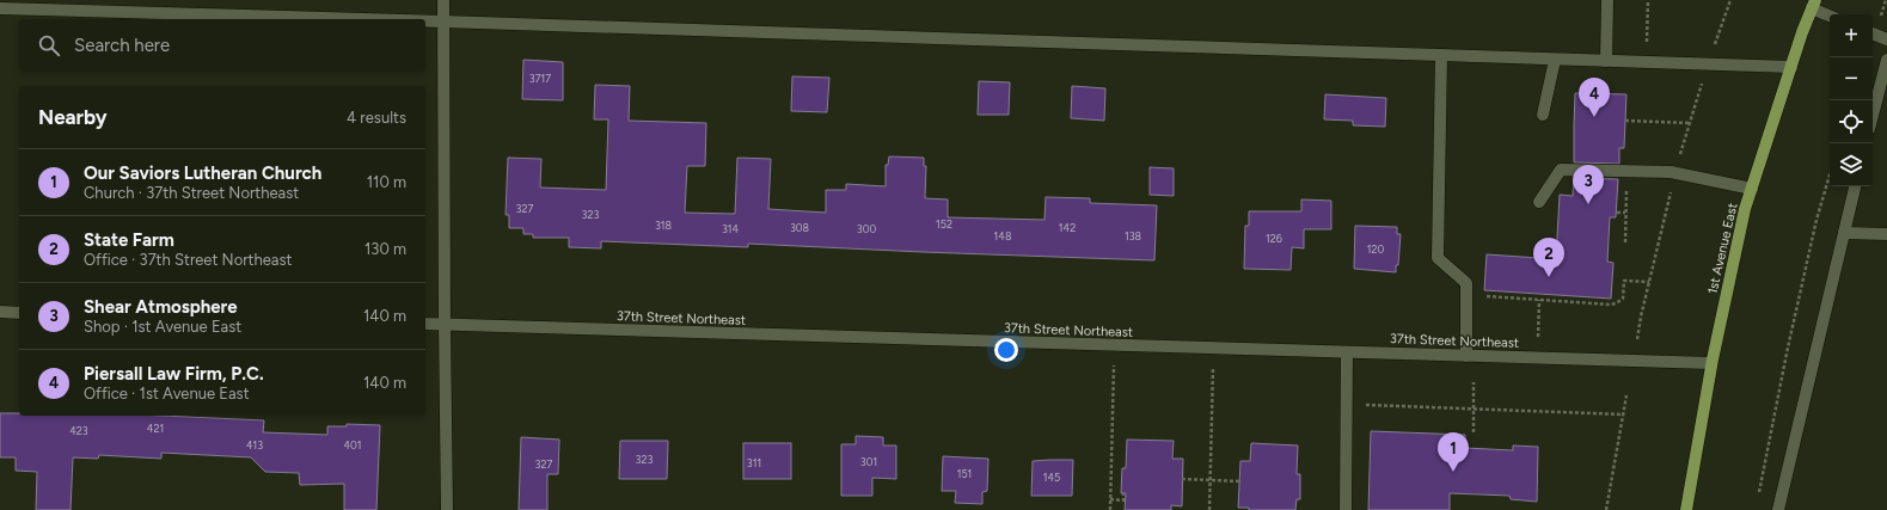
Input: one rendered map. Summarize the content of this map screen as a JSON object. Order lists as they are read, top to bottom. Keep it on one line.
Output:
{"streets":{"main road":["1st Avenue East"],"street":["37th Street Northeast"]},"crossings":[["1st Avenue East","37th Street Northeast"]],"house_numbers":["3717","327","323","152","318","308","142","314","300","148","138","126","120","421","423","413","401","323","301","311","327","151","145"],"page":{"map_buttons":["+","−"],"search":"Search here","pins":["4","3","2","1"],"heading":["Nearby","4 results"],"list":[{"mark":"1","name":"Our Saviors Lutheran Church","note":"Church · 37th Street Northeast","value":"110 m"},{"mark":"2","name":"State Farm","note":"Office · 37th Street Northeast","value":"130 m"},{"mark":"3","name":"Shear Atmosphere","note":"Shop · 1st Avenue East","value":"140 m"},{"mark":"4","name":"Piersall Law Firm, P.C.","note":"Office · 1st Avenue East","value":"140 m"}]}}
